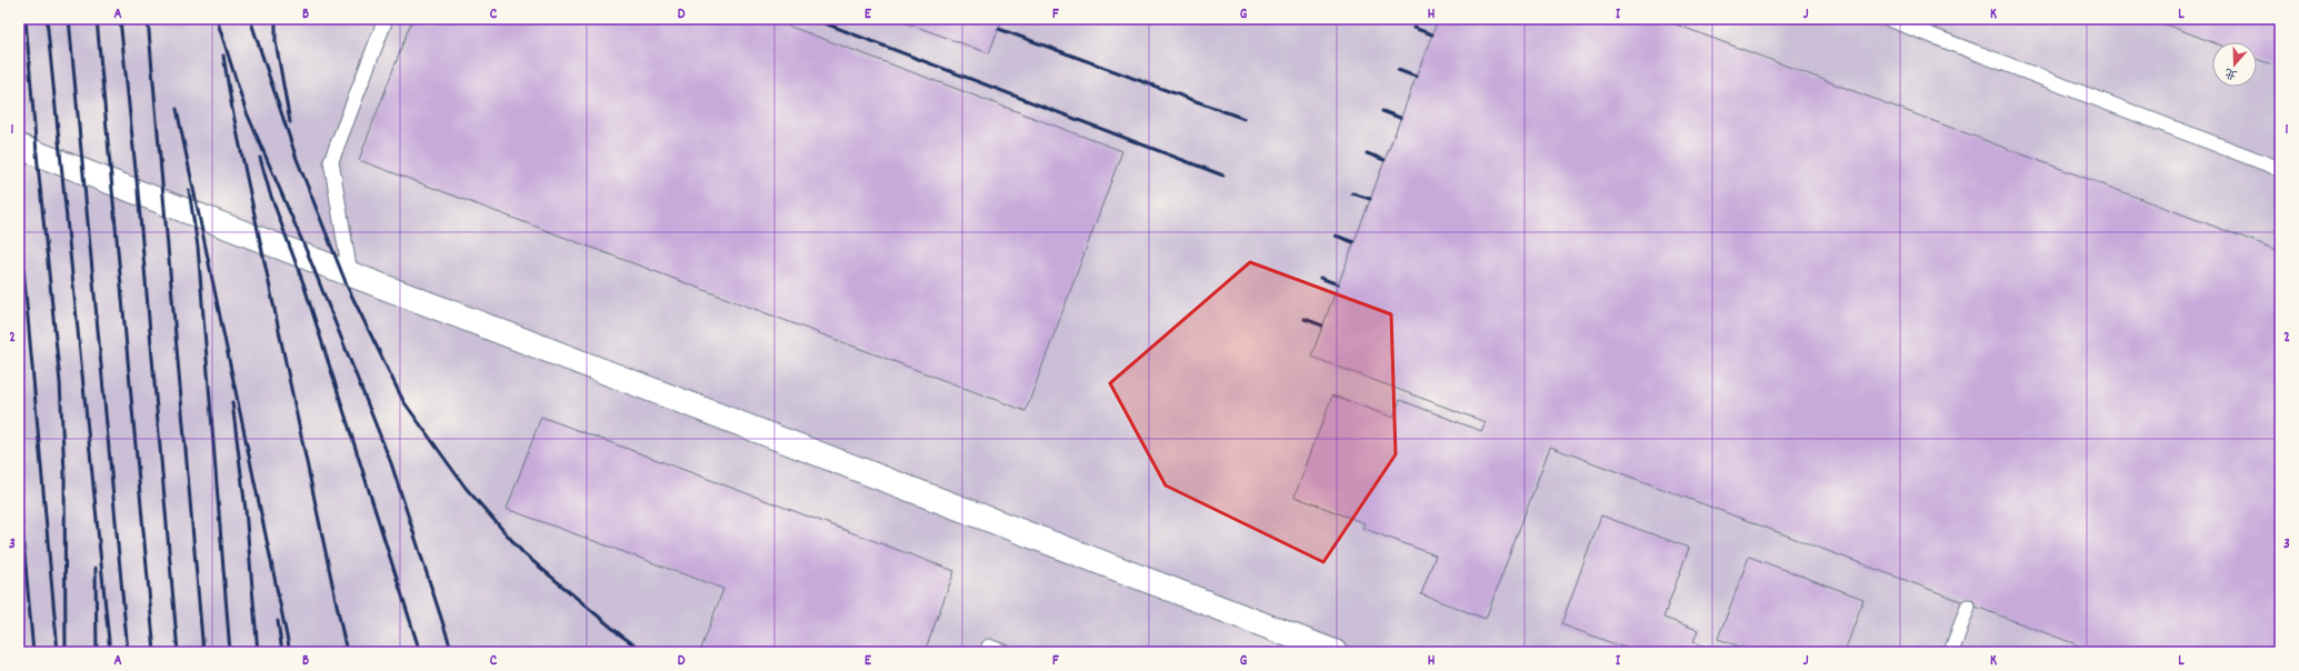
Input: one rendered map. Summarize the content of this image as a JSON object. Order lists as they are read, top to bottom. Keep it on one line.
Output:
{"north":"bottom","grid":{"columns":["A","B","C","D","E","F","G","H","I","J","K","L"],"rows":["1","2","3"]}}
